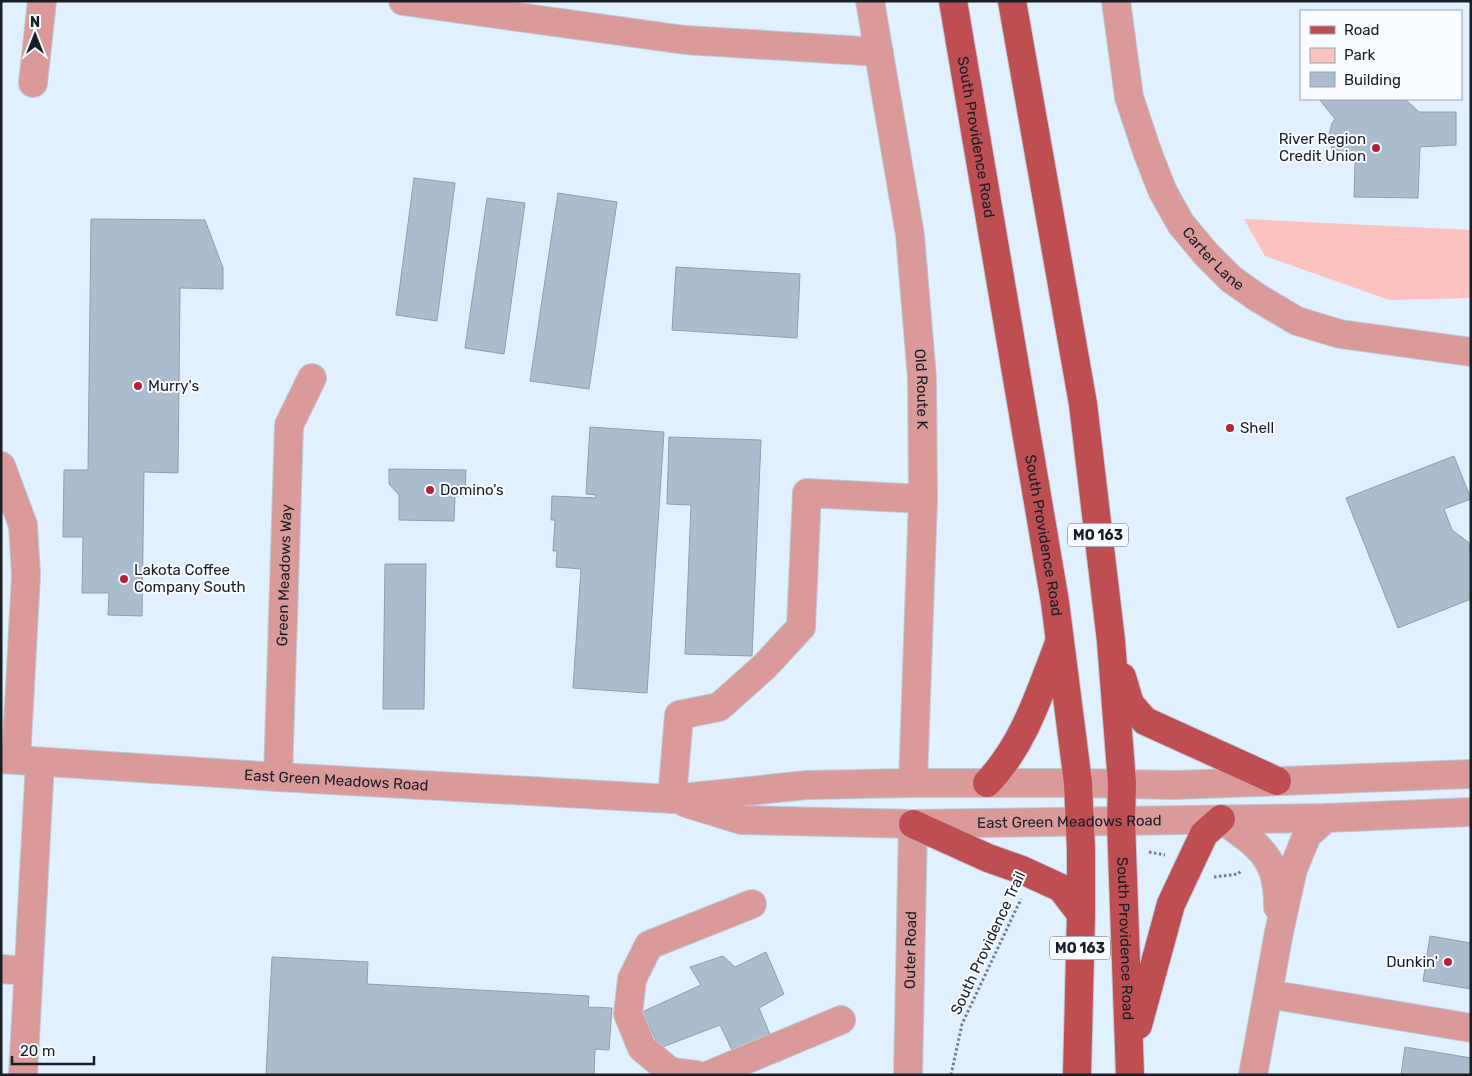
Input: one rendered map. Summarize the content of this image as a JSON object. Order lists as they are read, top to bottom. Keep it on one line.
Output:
{"streets":{"main road":["South Providence Road","MO 163"],"street":["Carter Lane","Old Route K","Green Meadows Way","East Green Meadows Road","Outer Road"],"path":["South Providence Trail"]},"crossings":[["South Providence Road","East Green Meadows Road"],["Old Route K","East Green Meadows Road"],["Green Meadows Way","East Green Meadows Road"],["East Green Meadows Road","Outer Road"]],"places":["River Region Credit Union","Murry's","Shell","Domino's","Lakota Coffee Company South","Dunkin'"],"legend":["Road","Park","Building"],"scale_bar":"20 m","north":"top"}
